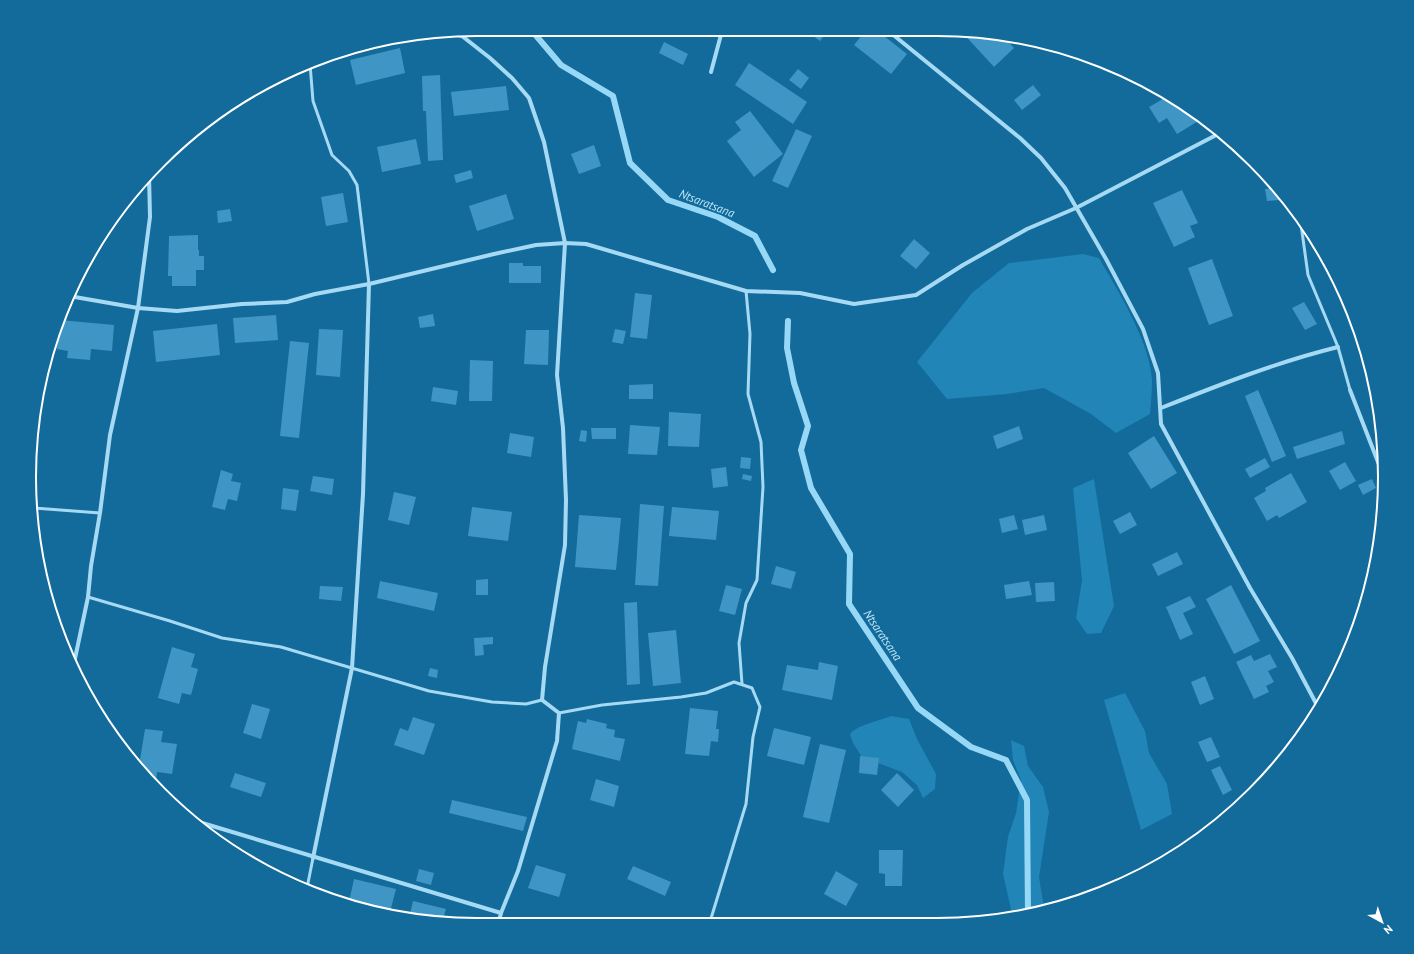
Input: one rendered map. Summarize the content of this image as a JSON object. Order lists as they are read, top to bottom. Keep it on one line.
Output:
{"water":["Ntsaratsana"],"north":"bottom right"}
